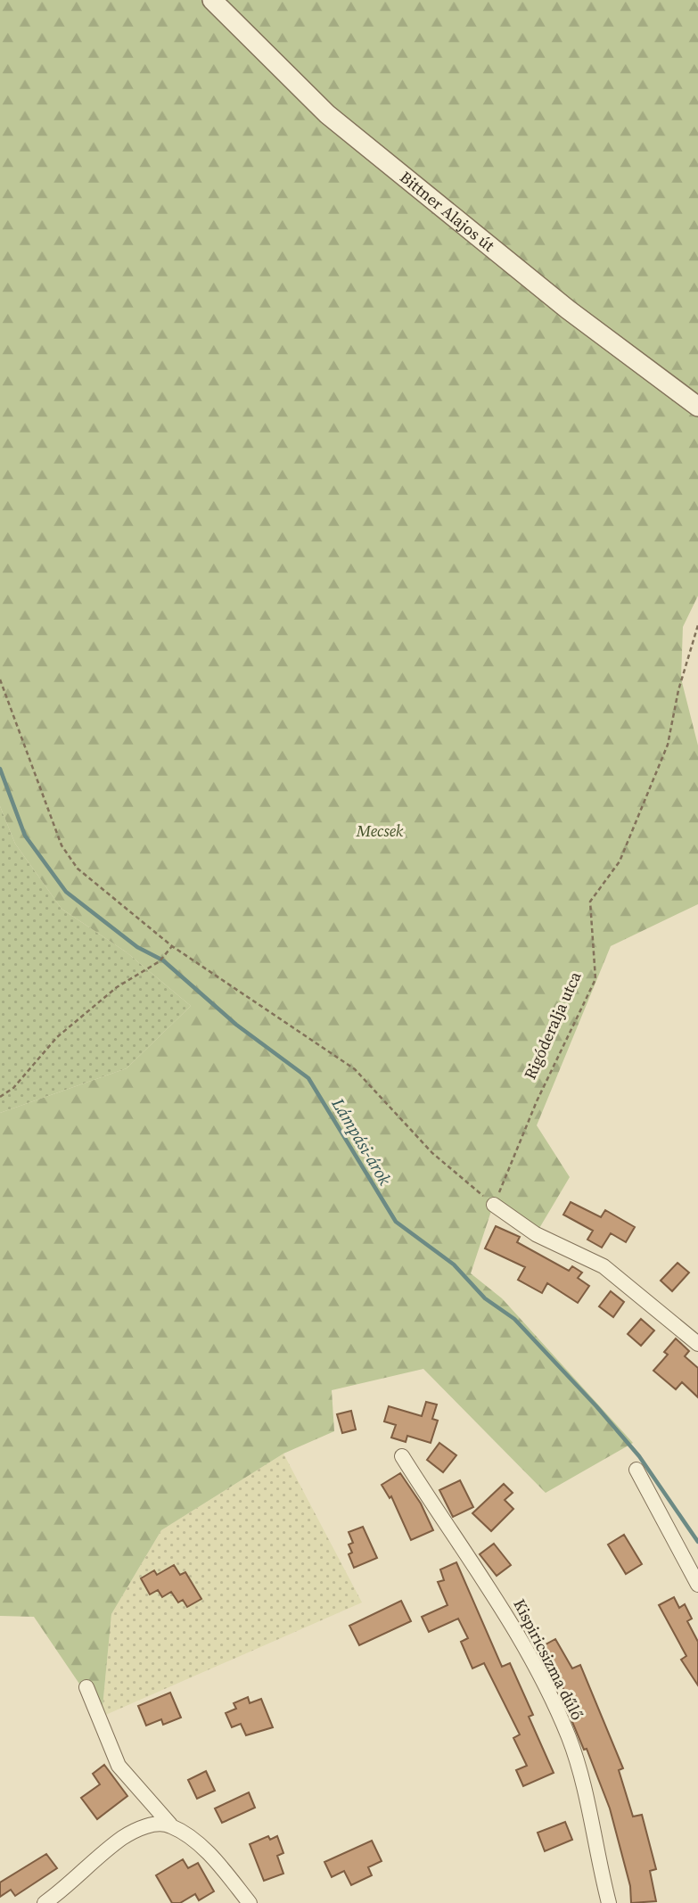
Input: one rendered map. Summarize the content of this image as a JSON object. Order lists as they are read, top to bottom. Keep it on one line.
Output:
{"streets":{"street":["Bittner Alajos út","Kispiricsizma dűlő"],"path":["Rigóderalja utca"]},"water":["Lámpási-árok"],"parks":["Mecsek"]}
